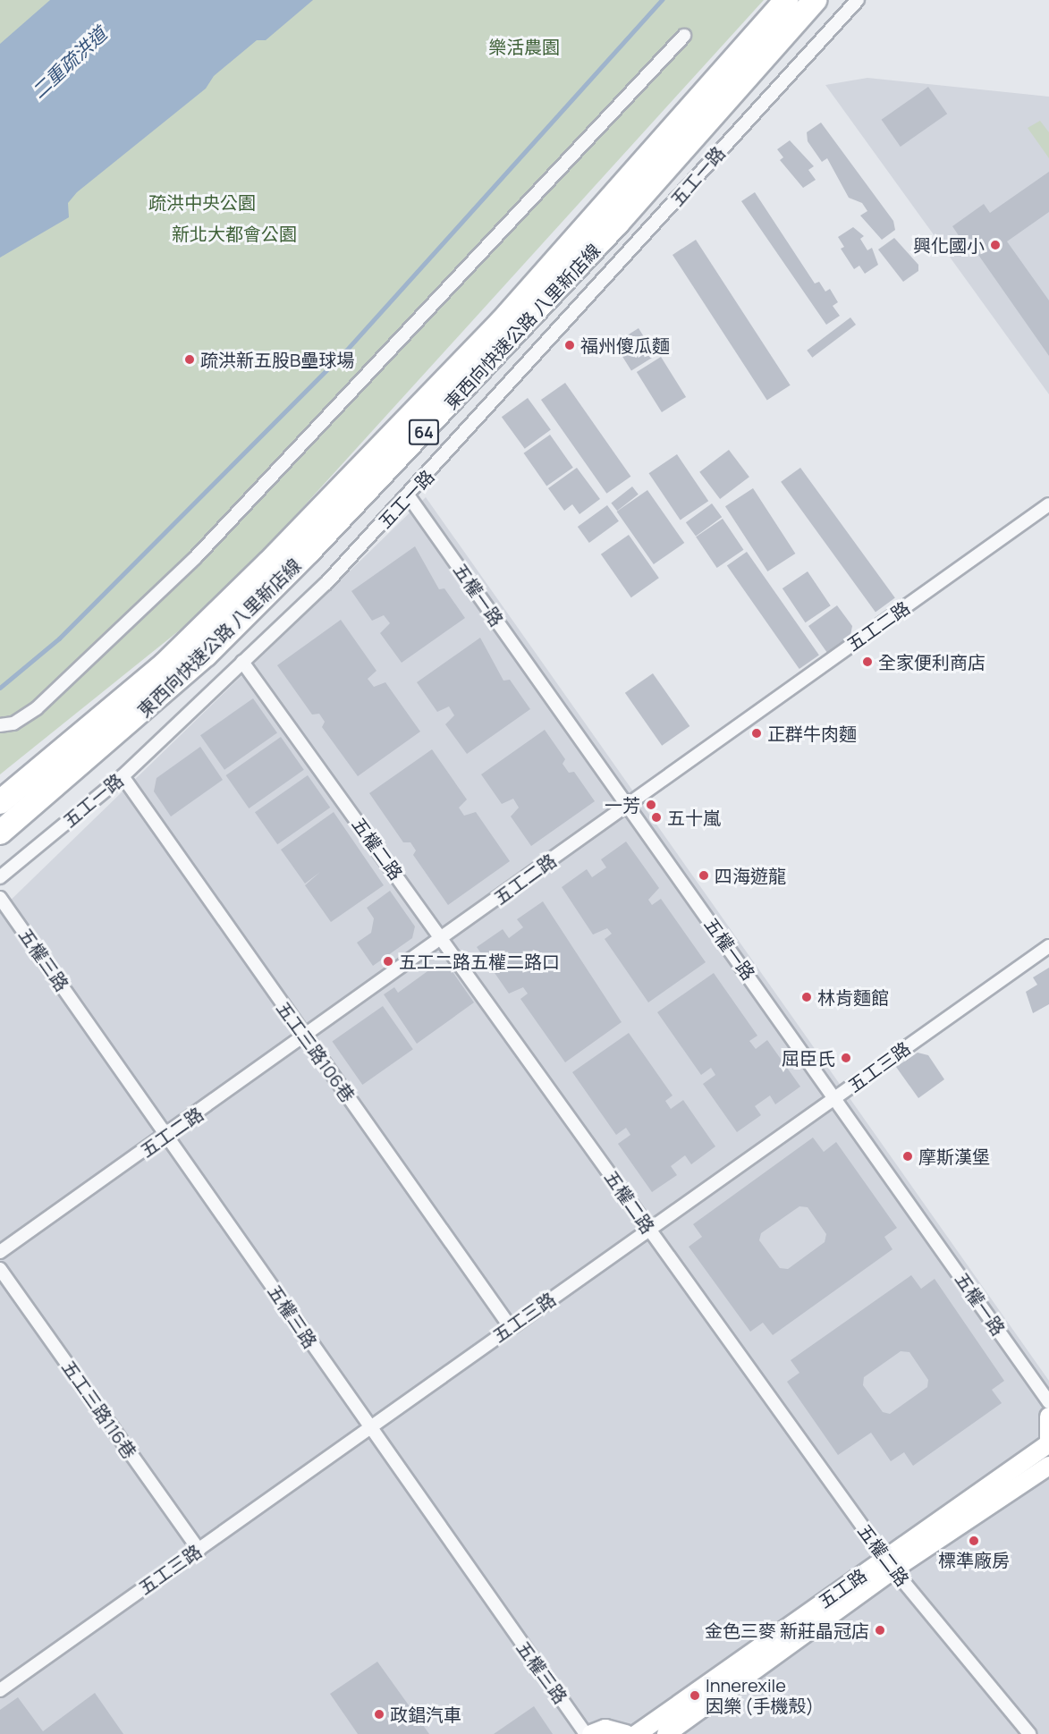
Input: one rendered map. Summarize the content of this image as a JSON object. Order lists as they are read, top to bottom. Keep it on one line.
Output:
{"streets":{"highway":["東西向快速公路 八里新店線","64"],"street":["五工一路","五權一路","五工二路","五權二路","五權三路","五工三路106巷","五工三路","五工三路116巷","五工路"]},"crossings":[["五工一路","五權一路"],["五工一路","五權二路"],["五工一路","五工三路106巷"],["五權一路","五工二路"],["五權一路","五工三路"],["五工二路","五權二路"],["五工二路","五權三路"],["五工二路","五工三路106巷"],["五權二路","五工三路"],["五權二路","五工路"],["五權三路","五工三路"],["五工三路106巷","五工三路"],["五工三路","五工三路116巷"]],"water":["二重疏洪道"],"parks":["樂活農園","疏洪中央公園","新北大都會公園"],"places":["興化國小","福州傻瓜麵","疏洪新五股B壘球場","全家便利商店","正群牛肉麵","一芳","五十嵐","四海遊龍","五工二路五權二路口","林肯麵館","屈臣氏","摩斯漢堡","標準廠房","金色三麥 新莊晶冠店","Innerexile 因樂 (手機殼)","政錩汽車"]}
